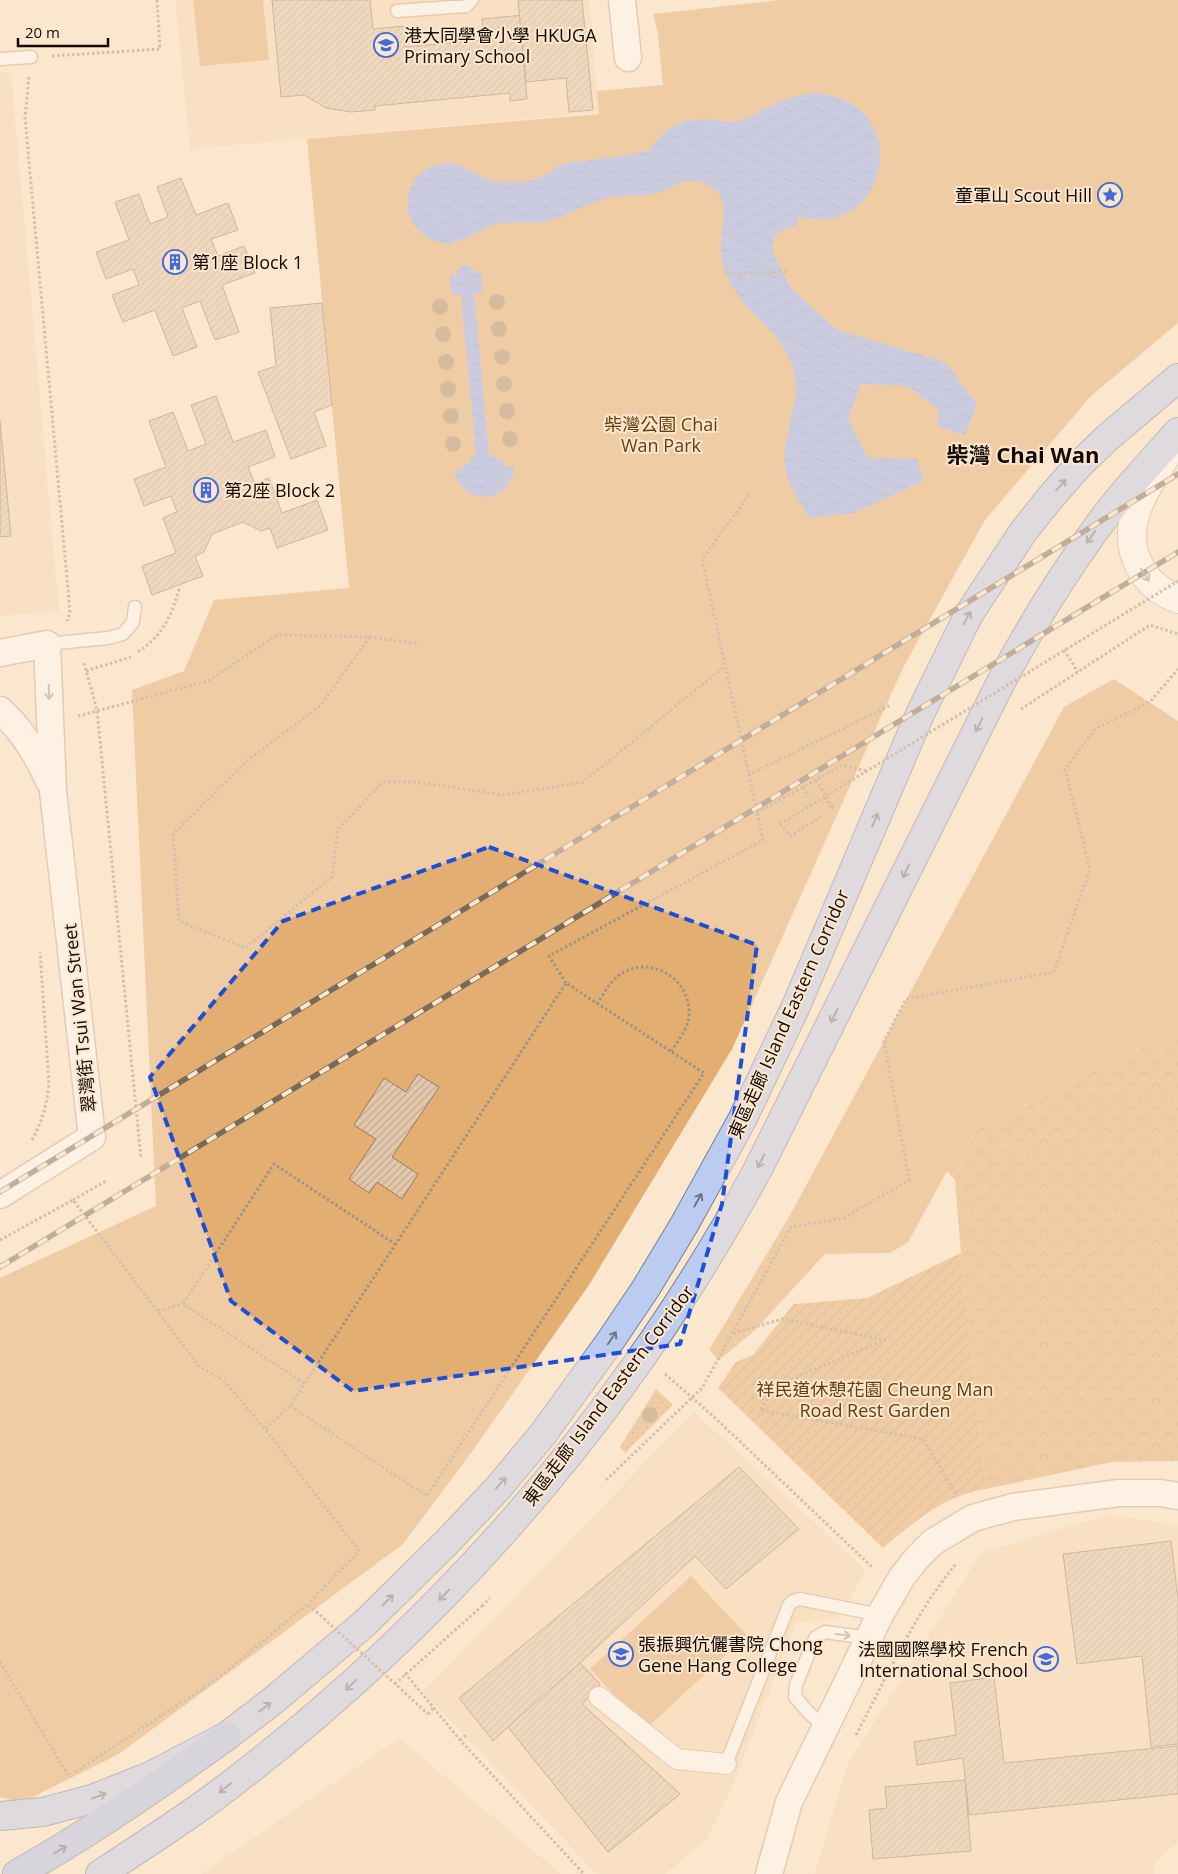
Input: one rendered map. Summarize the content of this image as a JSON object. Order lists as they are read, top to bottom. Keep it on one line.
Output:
{"streets":{"highway":["東區走廊 Island Eastern Corridor"],"street":["翠灣街 Tsui Wan Street"]},"districts":["柴灣 Chai Wan"],"parks":["柴灣公園 Chai Wan Park","祥民道休憩花園 Cheung Man Road Rest Garden"],"places":{"school or university":["港大同學會小學 HKUGA Primary School","張振興伉儷書院 Chong Gene Hang College","法國國際學校 French International School"],"place":["童軍山 Scout Hill"],"building":["第1座 Block 1","第2座 Block 2"]},"scale_bar":"20 m"}
